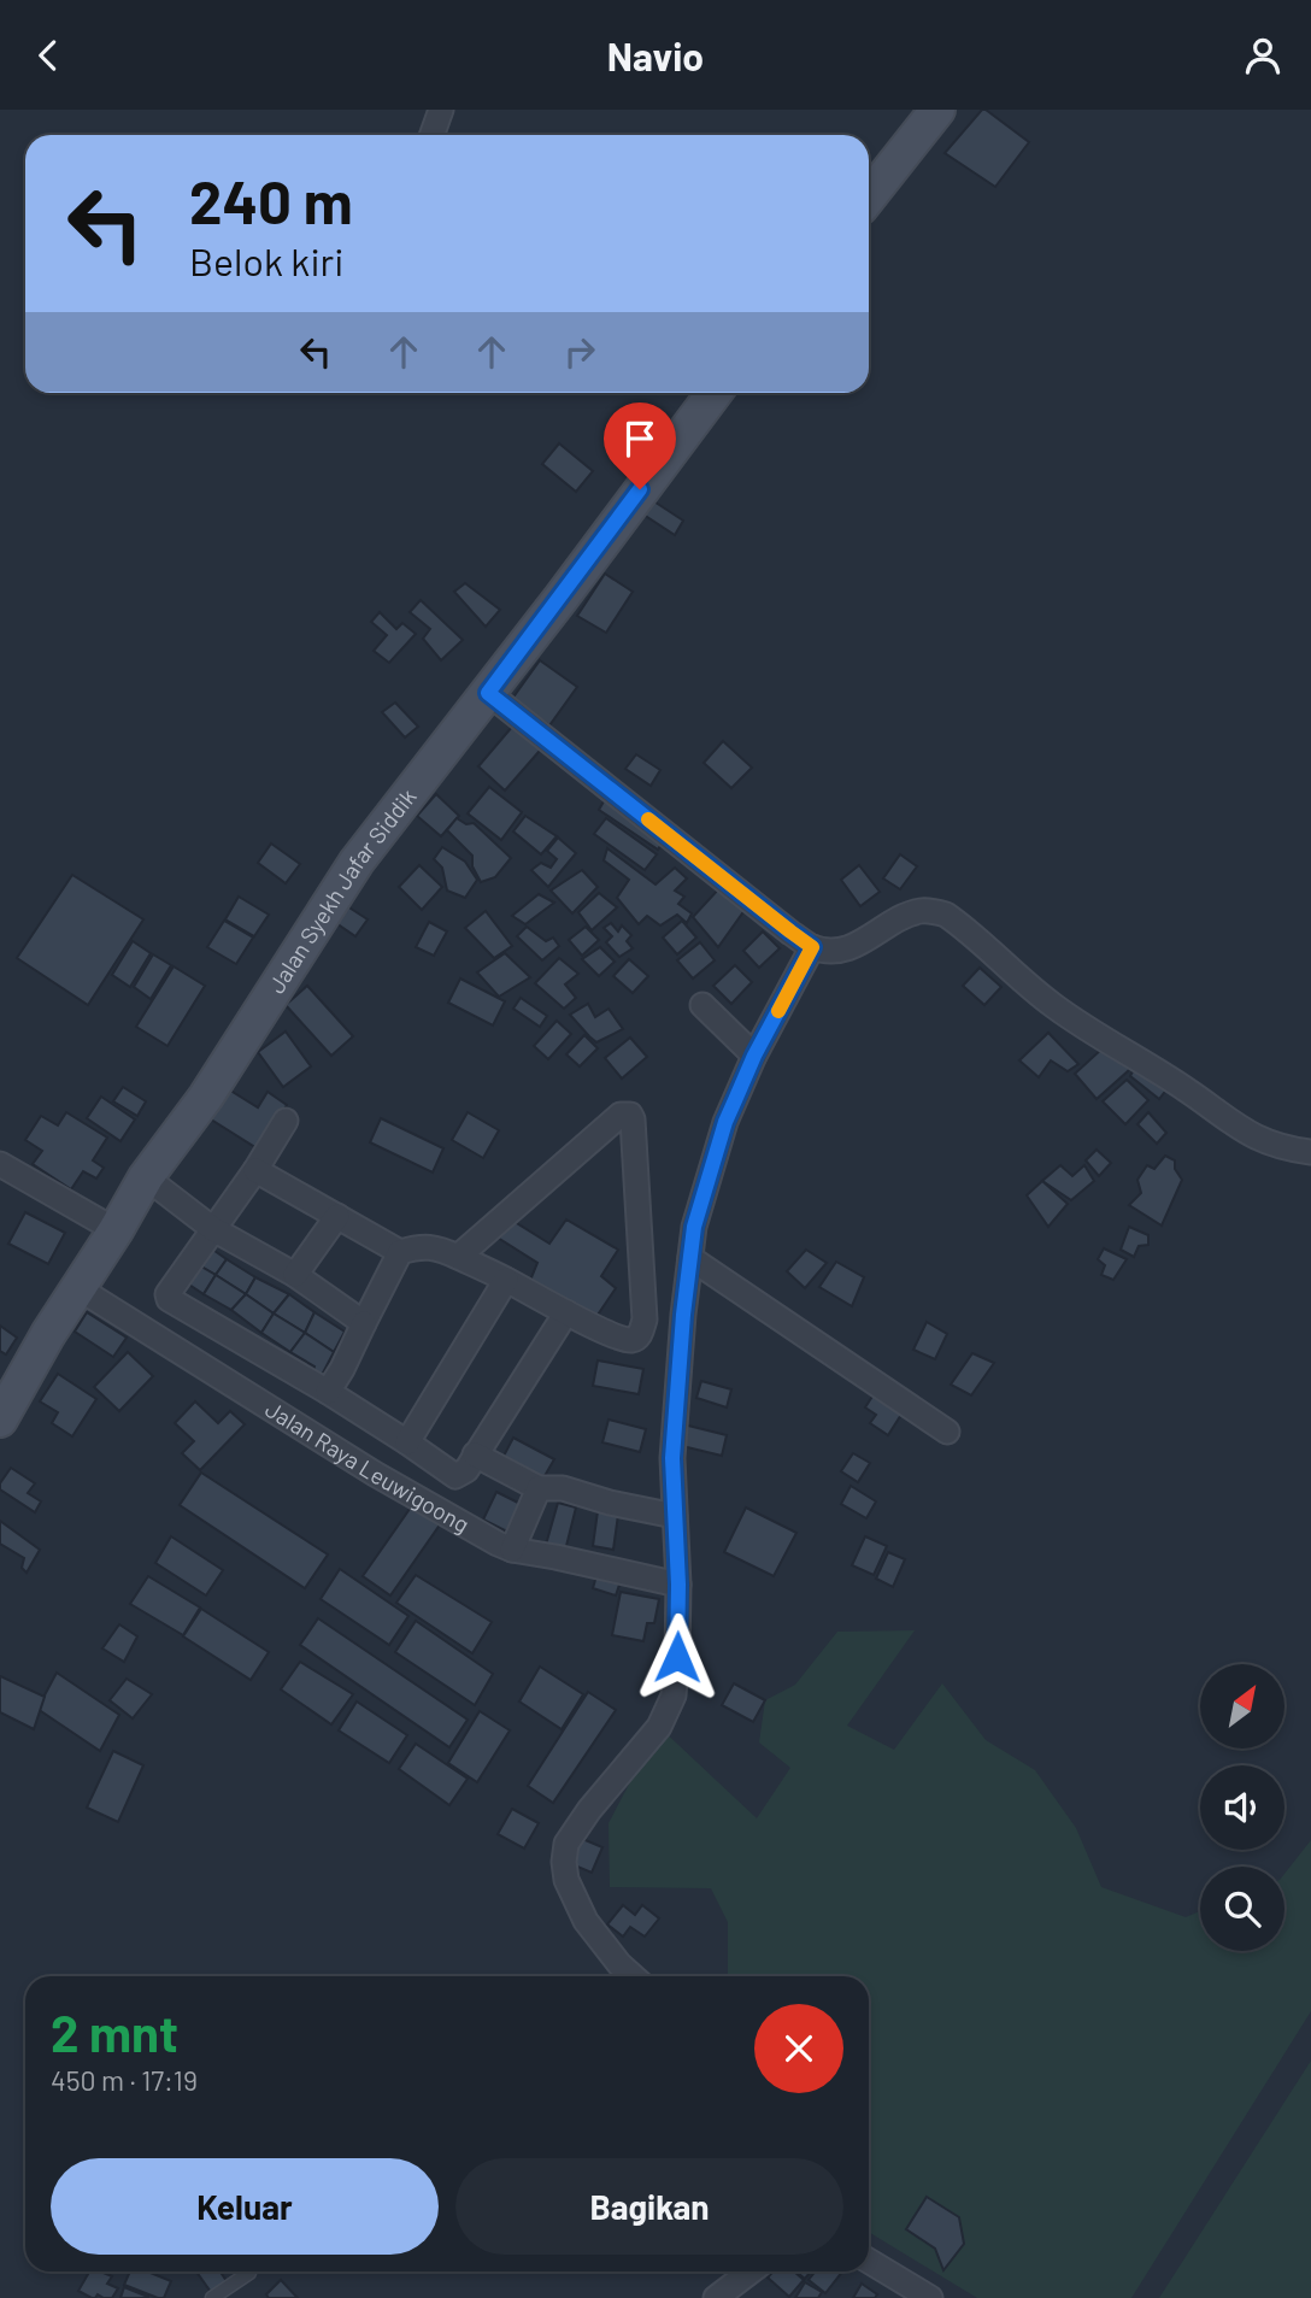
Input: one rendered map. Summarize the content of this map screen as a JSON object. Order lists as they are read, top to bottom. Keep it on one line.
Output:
{"streets":{"main road":["Jalan Syekh Jafar Siddik"],"street":["Jalan Raya Leuwigoong"]},"crossings":[["Jalan Syekh Jafar Siddik","Jalan Raya Leuwigoong"]],"north":"top right","page":{"header":"Navio","turn":["240 m","Belok kiri"],"heading":["2 mnt","450 m · 17:19"],"buttons":["Keluar","Bagikan"]}}
